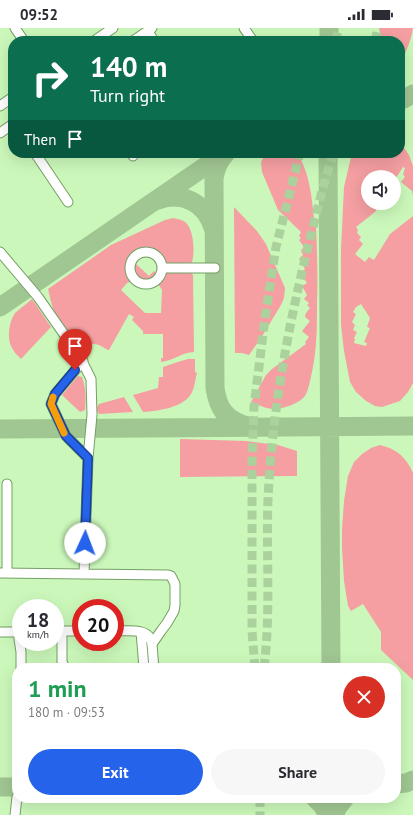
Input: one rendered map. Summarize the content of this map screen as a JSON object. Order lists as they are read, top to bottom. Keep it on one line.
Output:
{"page":{"status":"09:52","turn":["140 m","Turn right"],"then":"Then","speed":"18 km/h","limit":"20","heading":["1 min","180 m · 09:53"],"buttons":["Exit","Share"]}}
